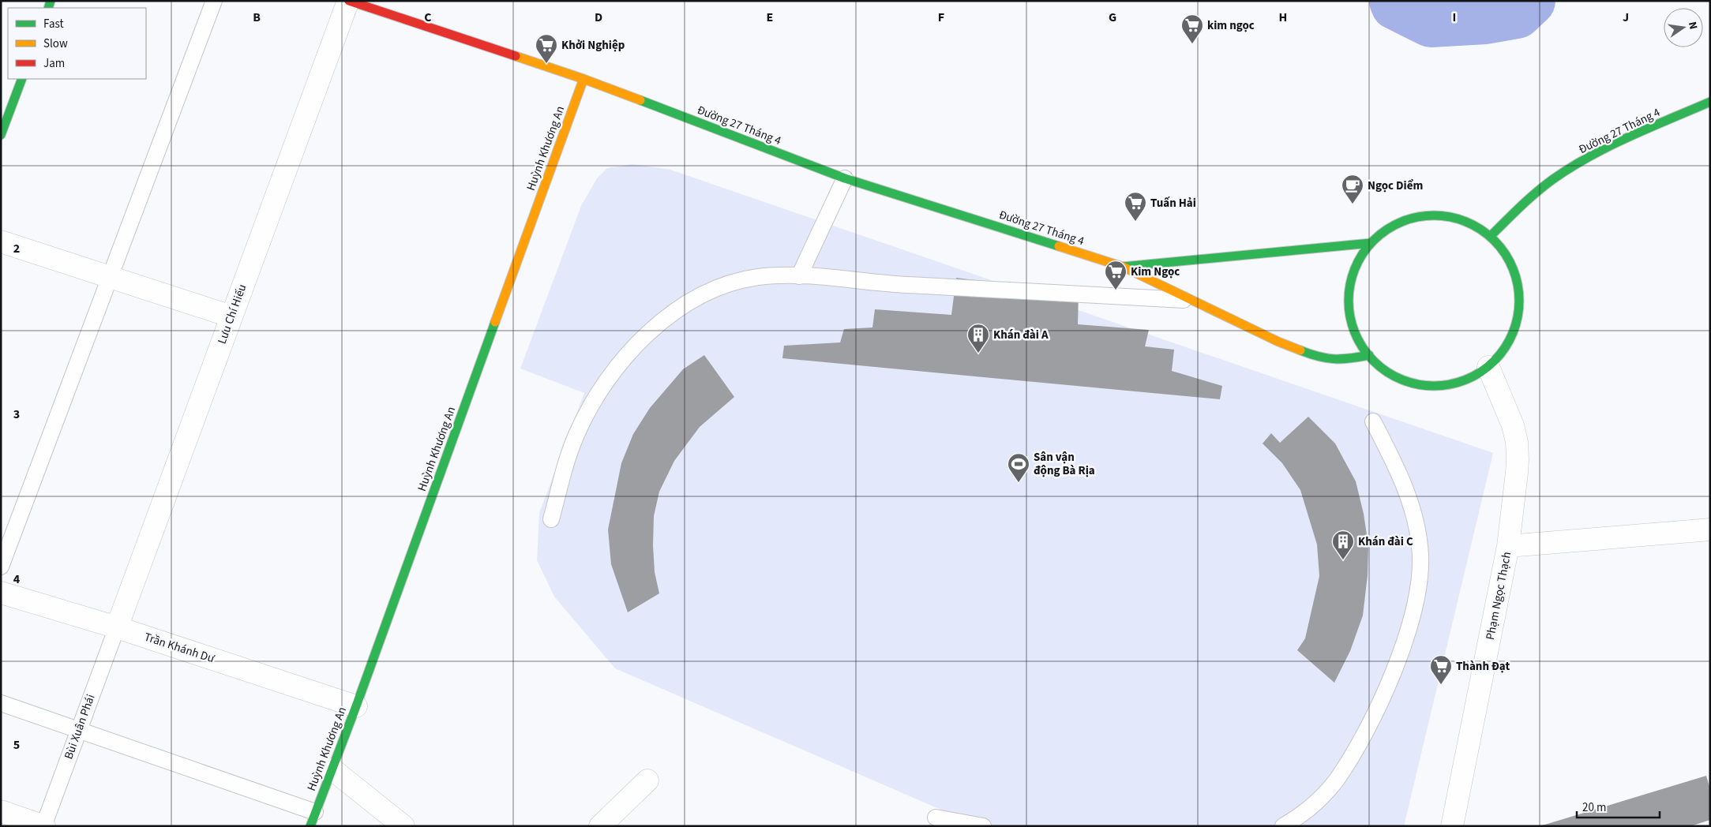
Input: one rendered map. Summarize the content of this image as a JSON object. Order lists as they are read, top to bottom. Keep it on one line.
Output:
{"streets":{"street":["Đường 27 Tháng 4","Huỳnh Khương An","Lưu Chí Hiếu","Phạm Ngọc Thạch","Trần Khánh Dư"],"lane":["Bùi Xuân Phái"]},"crossings":[["Đường 27 Tháng 4","Huỳnh Khương An"],["Đường 27 Tháng 4","Lưu Chí Hiếu"],["Huỳnh Khương An","Trần Khánh Dư"],["Lưu Chí Hiếu","Trần Khánh Dư"],["Lưu Chí Hiếu","Bùi Xuân Phái"],["Trần Khánh Dư","Bùi Xuân Phái"]],"places":{"supermarket":["kim ngọc","Khởi Nghiệp","Tuấn Hải","Kim Ngọc","Thành Đạt"],"cafe":["Ngọc Diểm"],"building":["Khán đài A","Khán đài C"],"sports":["Sân vận động Bà Rịa"]},"legend":["Fast","Slow","Jam"],"scale_bar":"20 m","north":"right","grid":{"columns":["B","C","D","E","F","G","H","I","J"],"rows":["2","3","4","5"]}}
